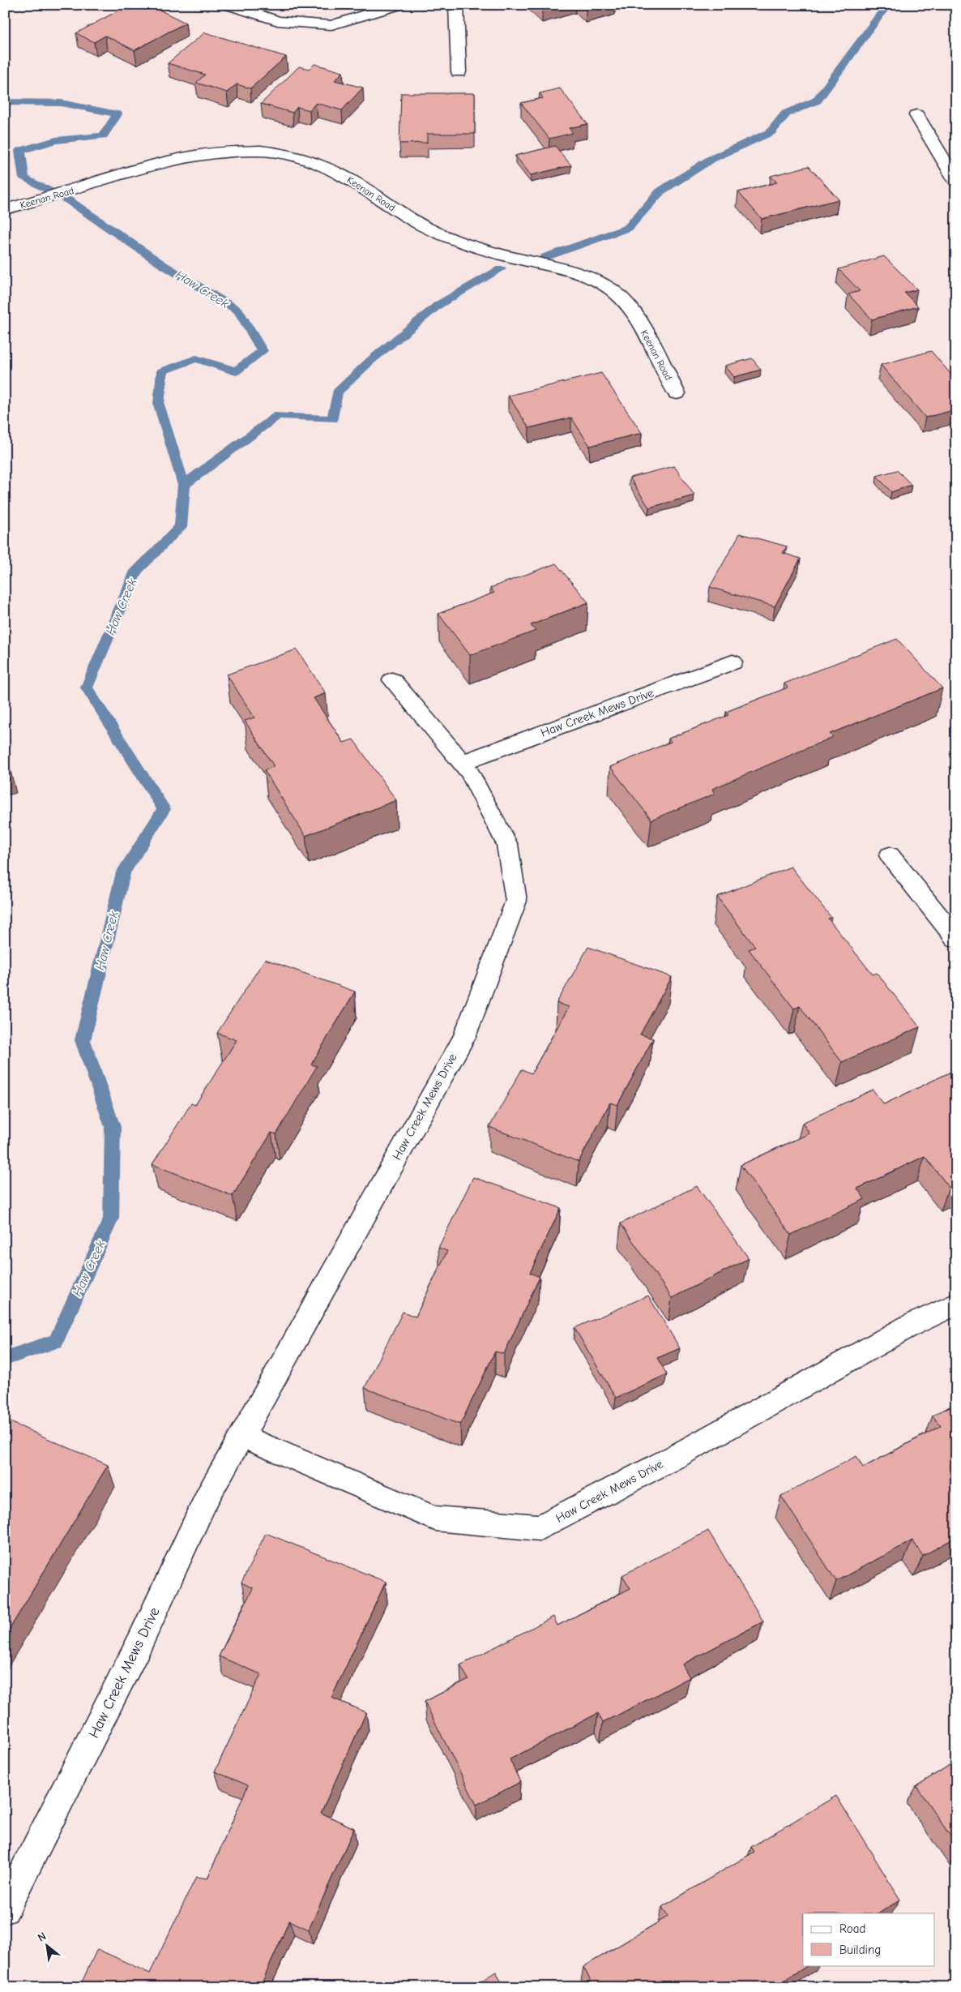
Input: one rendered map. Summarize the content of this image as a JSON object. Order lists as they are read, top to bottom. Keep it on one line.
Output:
{"streets":{"street":["Keenan Road","Haw Creek Mews Drive"]},"water":["Haw Creek"],"legend":["Road","Building"],"north":"top left"}
